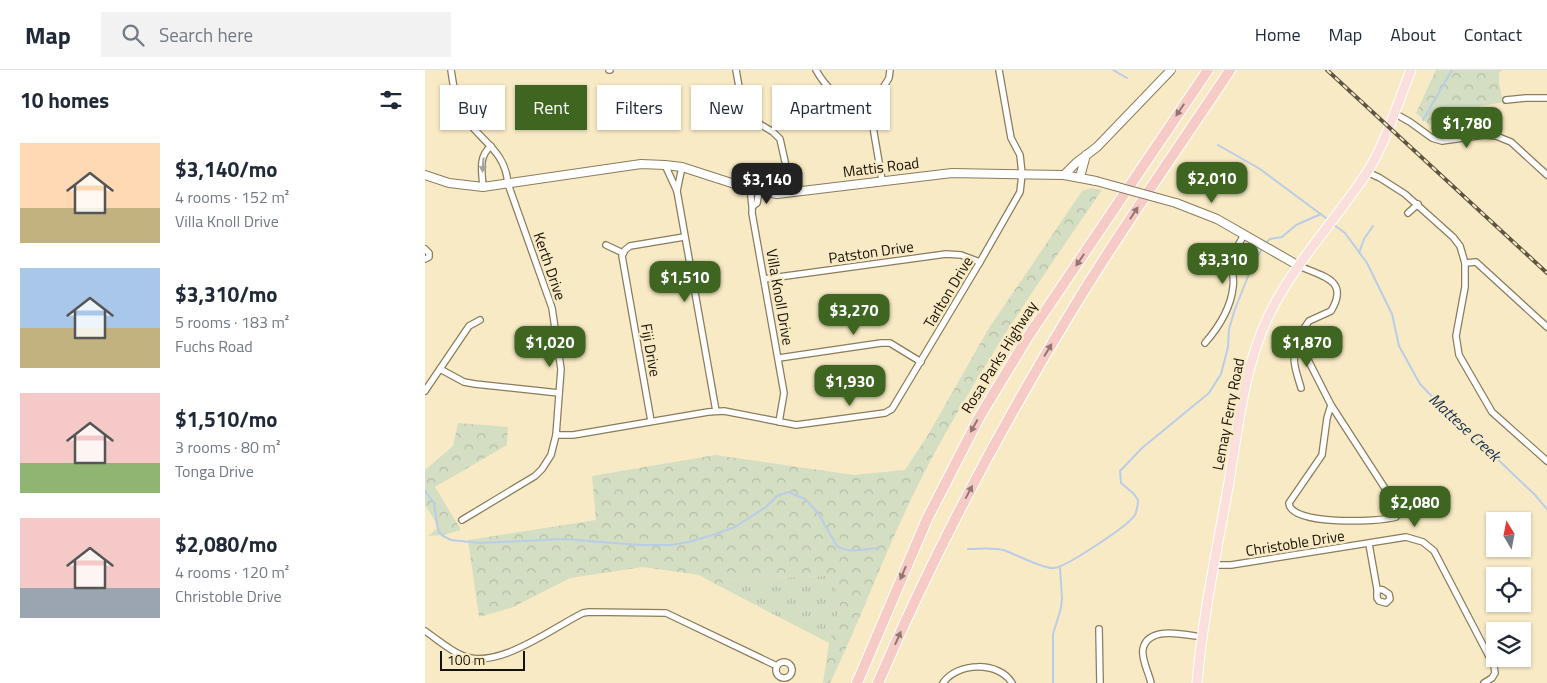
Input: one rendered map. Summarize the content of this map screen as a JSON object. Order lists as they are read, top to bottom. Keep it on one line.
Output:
{"streets":{"highway":["Rosa Parks Highway"],"main road":["Mattis Road","Lemay Ferry Road"],"street":["Patston Drive","Kerth Drive","Tarlton Drive","Villa Knoll Drive","Fiji Drive","Christoble Drive"]},"crossings":[["Mattis Road","Kerth Drive"],["Mattis Road","Tarlton Drive"],["Mattis Road","Villa Knoll Drive"],["Mattis Road","Lemay Ferry Road"],["Patston Drive","Tarlton Drive"],["Patston Drive","Villa Knoll Drive"],["Kerth Drive","Tarlton Drive"],["Tarlton Drive","Villa Knoll Drive"],["Tarlton Drive","Fiji Drive"],["Lemay Ferry Road","Christoble Drive"]],"water":["Mattese Creek"],"scale_bar":"100 m","north":"top","page":{"header":"Map","search":"Search here","nav":["Home","Map","About","Contact"],"heading":"10 homes","chip":["Buy","Rent","Filters","New","Apartment"],"price":["$1,780","$2,010","$3,140","$3,310","$1,510","$3,270","$1,020","$1,870","$1,930","$2,080"],"list":[{"name":"$3,140/mo","note":"4 rooms · 152 m² · Villa Knoll Drive"},{"name":"$3,310/mo","note":"5 rooms · 183 m² · Fuchs Road"},{"name":"$1,510/mo","note":"3 rooms · 80 m² · Tonga Drive"},{"name":"$2,080/mo","note":"4 rooms · 120 m² · Christoble Drive"}],"scale":"100 m"}}
